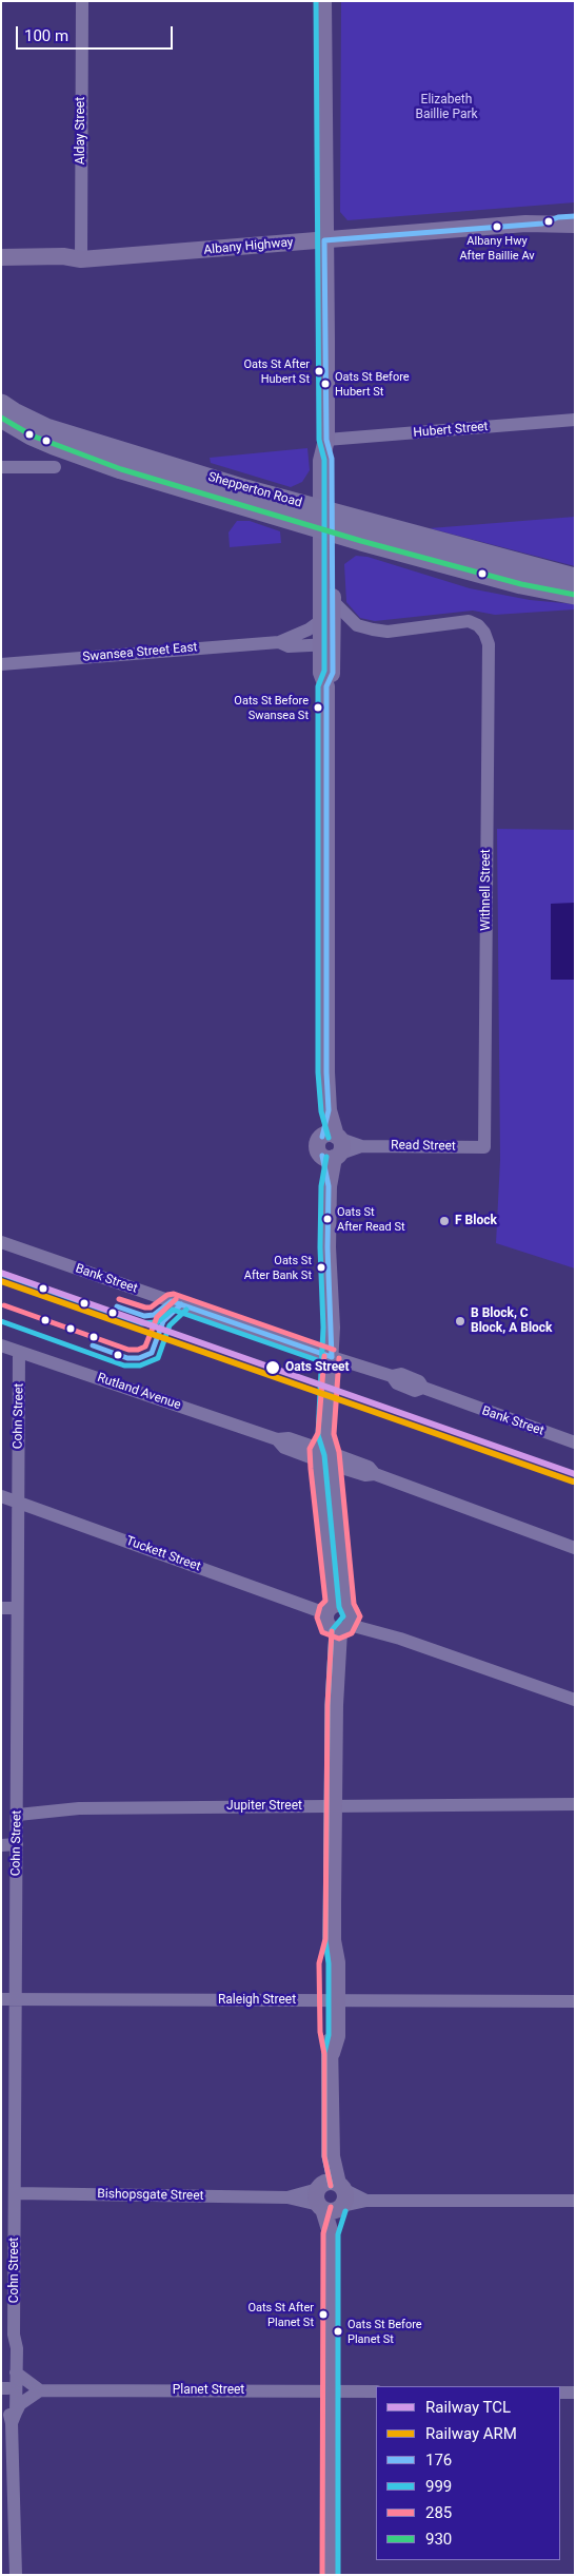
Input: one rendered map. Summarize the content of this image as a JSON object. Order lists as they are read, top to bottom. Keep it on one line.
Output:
{"streets":{"highway":["Shepperton Road"],"main road":["Albany Highway"],"street":["Alday Street","Hubert Street","Swansea Street East","Withnell Street","Read Street","Bank Street","Rutland Avenue","Cohn Street","Tuckett Street","Jupiter Street","Raleigh Street","Bishopsgate Street","Planet Street"]},"crossings":[["Alday Street","Albany Highway"],["Withnell Street","Read Street"],["Rutland Avenue","Cohn Street"],["Cohn Street","Tuckett Street"],["Cohn Street","Jupiter Street"],["Cohn Street","Raleigh Street"],["Cohn Street","Bishopsgate Street"]],"parks":["Elizabeth Baillie Park"],"places":["Albany Hwy After Baillie Av","Oats St After Hubert St","Oats St Before Hubert St","Oats St Before Swansea St","Oats St After Read St","F Block","Oats St After Bank St","B Block, C Block, A Block","Oats Street","Oats St After Planet St","Oats St Before Planet St"],"lines":["transit line 999","transit line 176","transit line 930","rail line TCL","rail line ARM","transit line 285"],"legend":["Railway TCL","Railway ARM","176","999","285","930"],"scale_bar":"100 m"}
